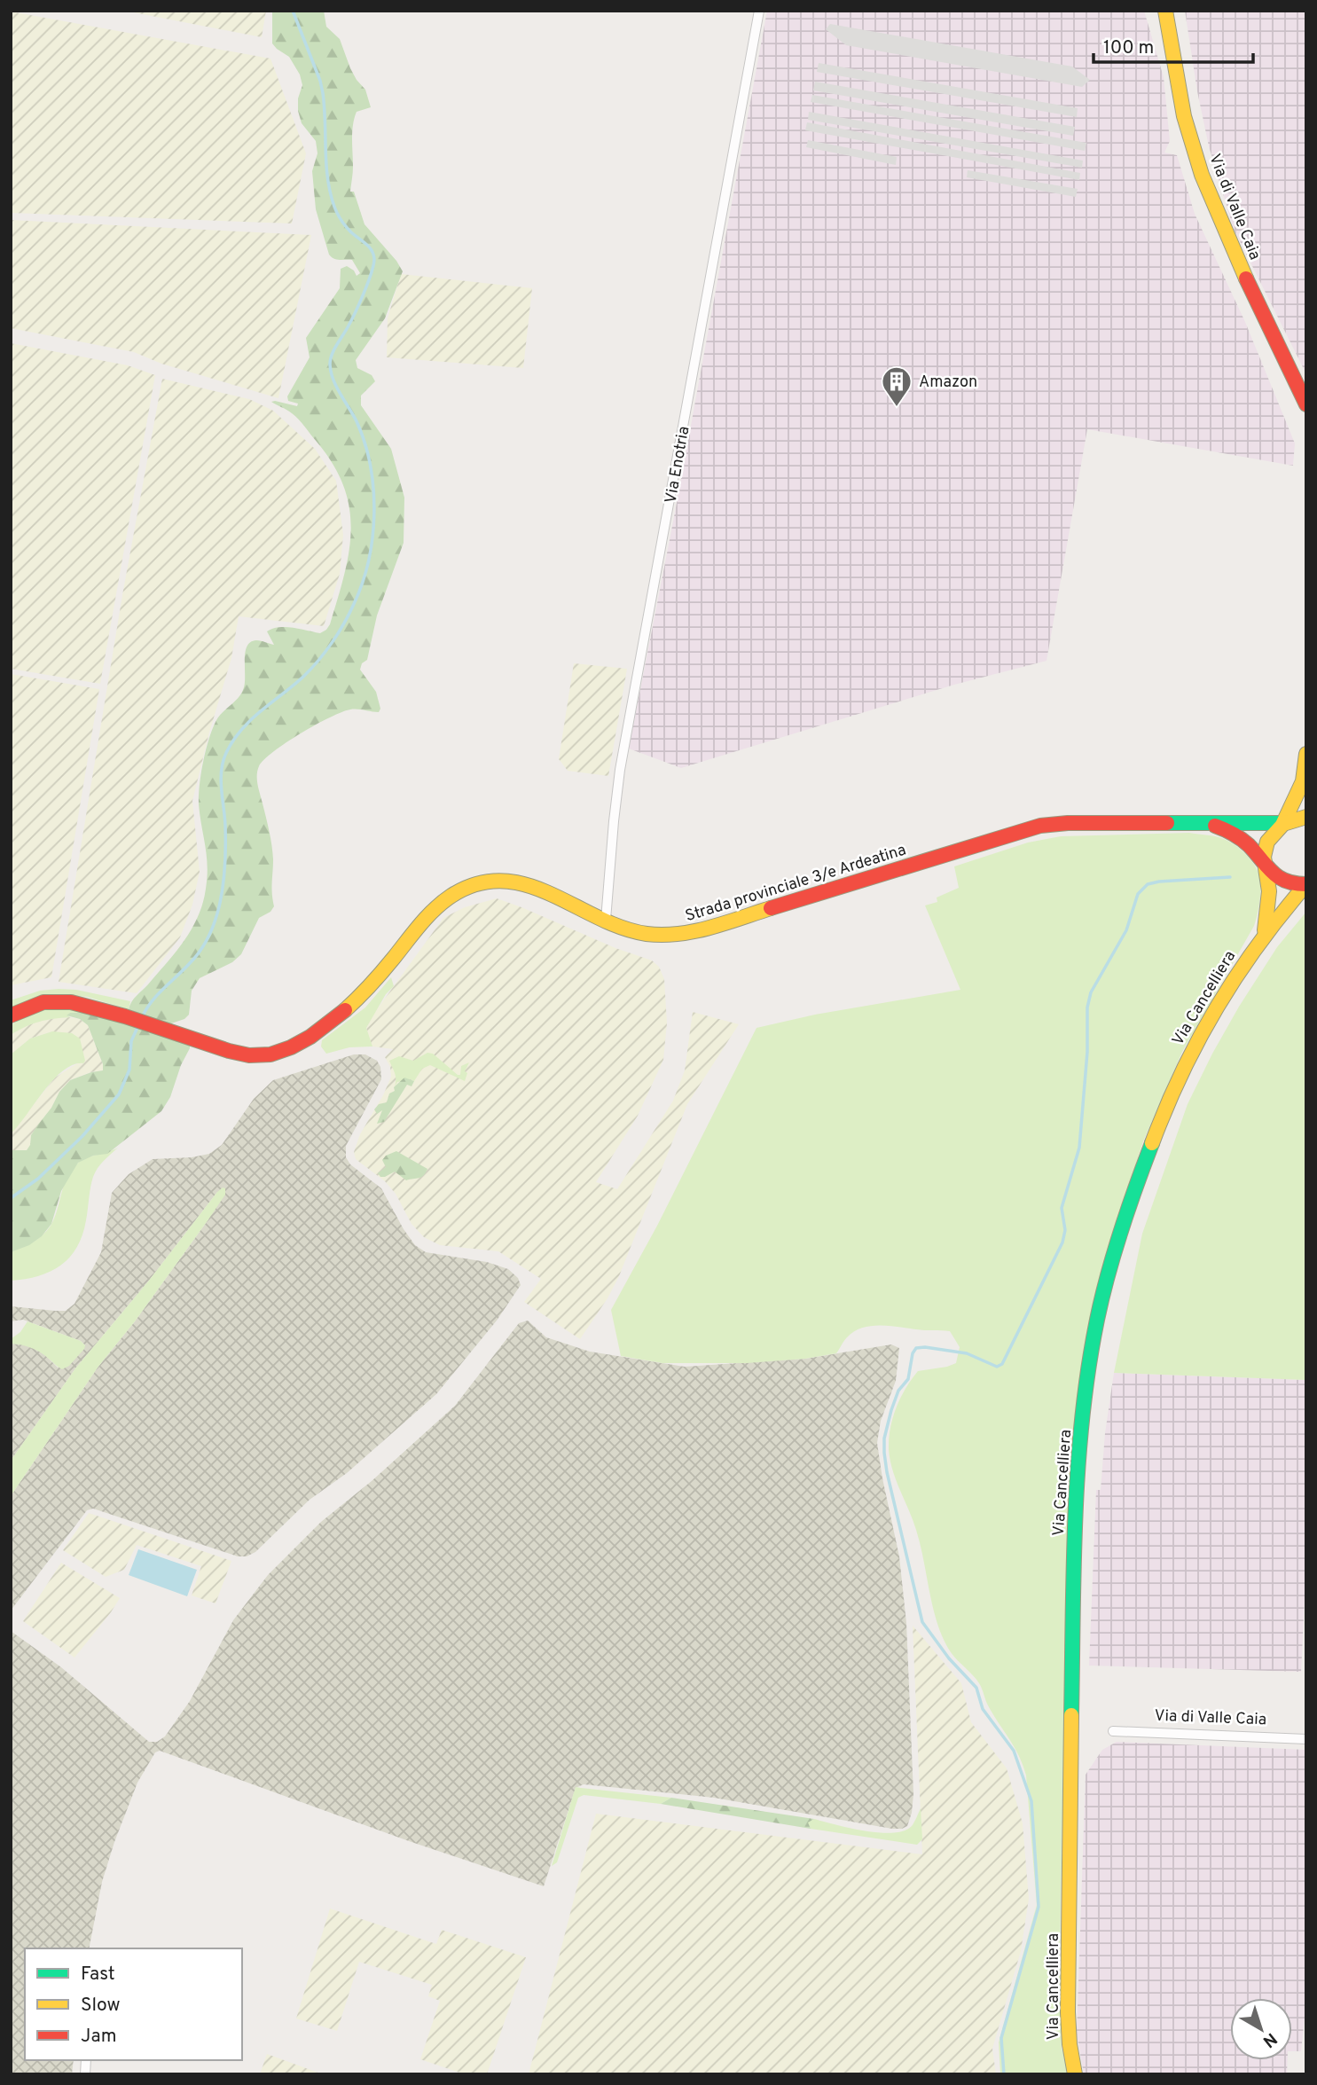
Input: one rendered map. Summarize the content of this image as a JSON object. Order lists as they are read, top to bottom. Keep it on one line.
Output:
{"streets":{"street":["Via di Valle Caia","Via Enotria","Strada provinciale 3/e Ardeatina","Via Cancelliera"]},"crossings":[["Via Enotria","Strada provinciale 3/e Ardeatina"]],"places":{"building":["Amazon"]},"legend":["Fast","Slow","Jam"],"scale_bar":"100 m","north":"bottom right"}
